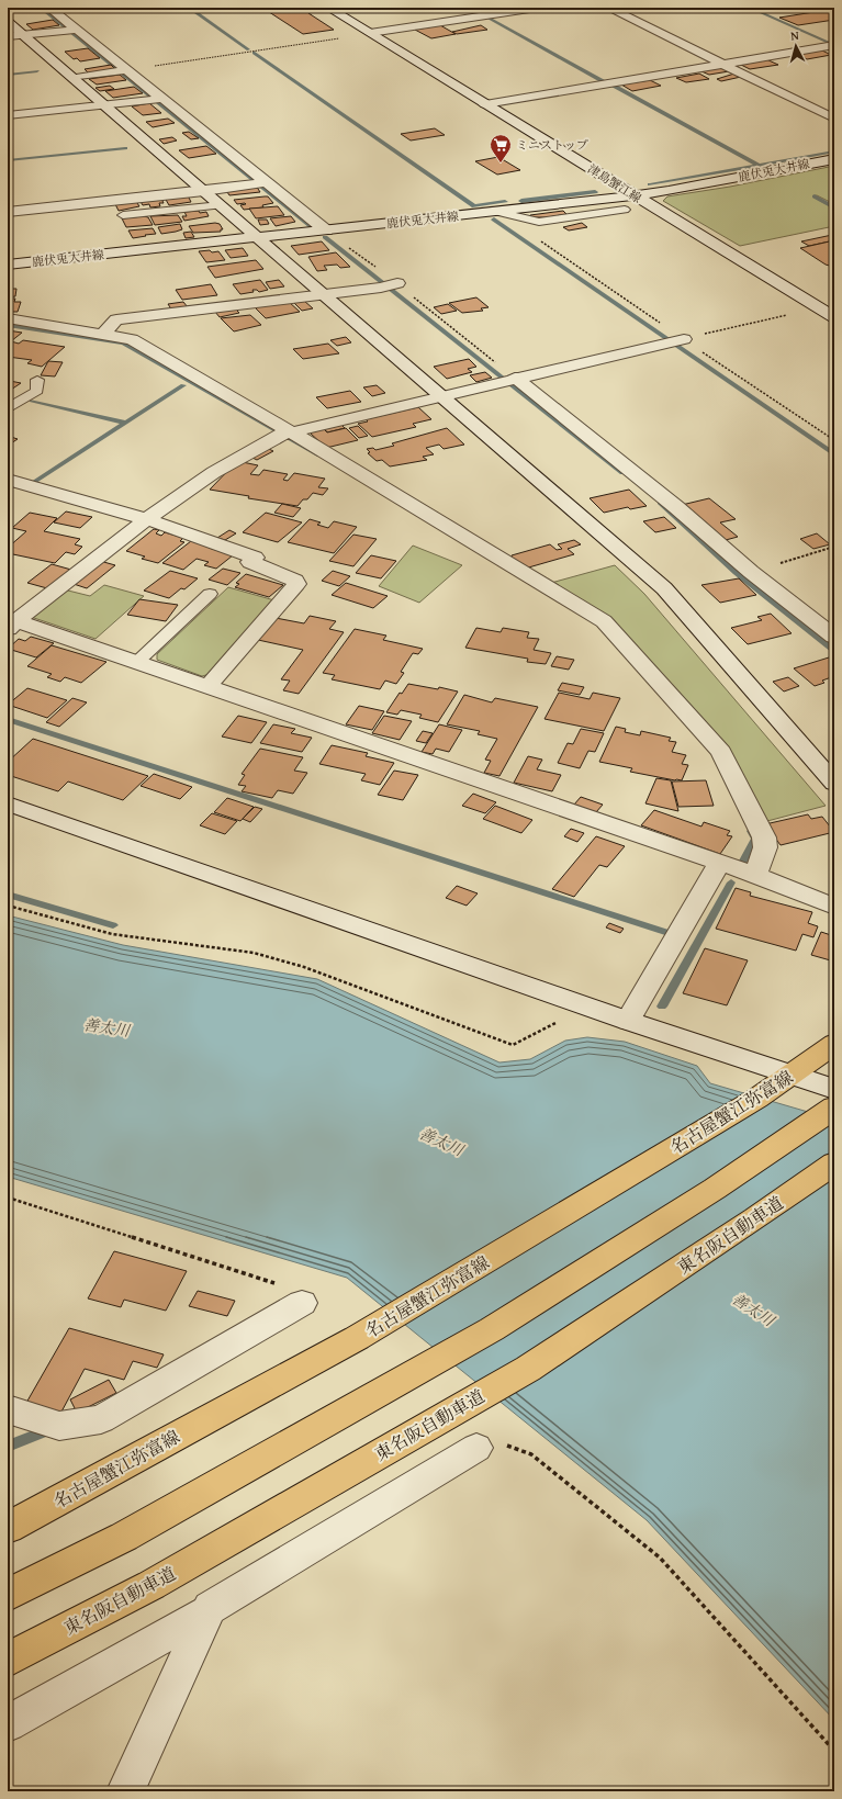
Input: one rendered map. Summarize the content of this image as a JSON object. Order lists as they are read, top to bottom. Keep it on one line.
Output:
{"streets":{"main road":["名古屋蟹江弥富線","東名阪自動車道"],"street":["鹿伏兎大井線","津島蟹江線"]},"crossings":[["鹿伏兎大井線","津島蟹江線"]],"water":["善太川"],"places":{"supermarket":["ミニストップ"]},"north":"top"}
